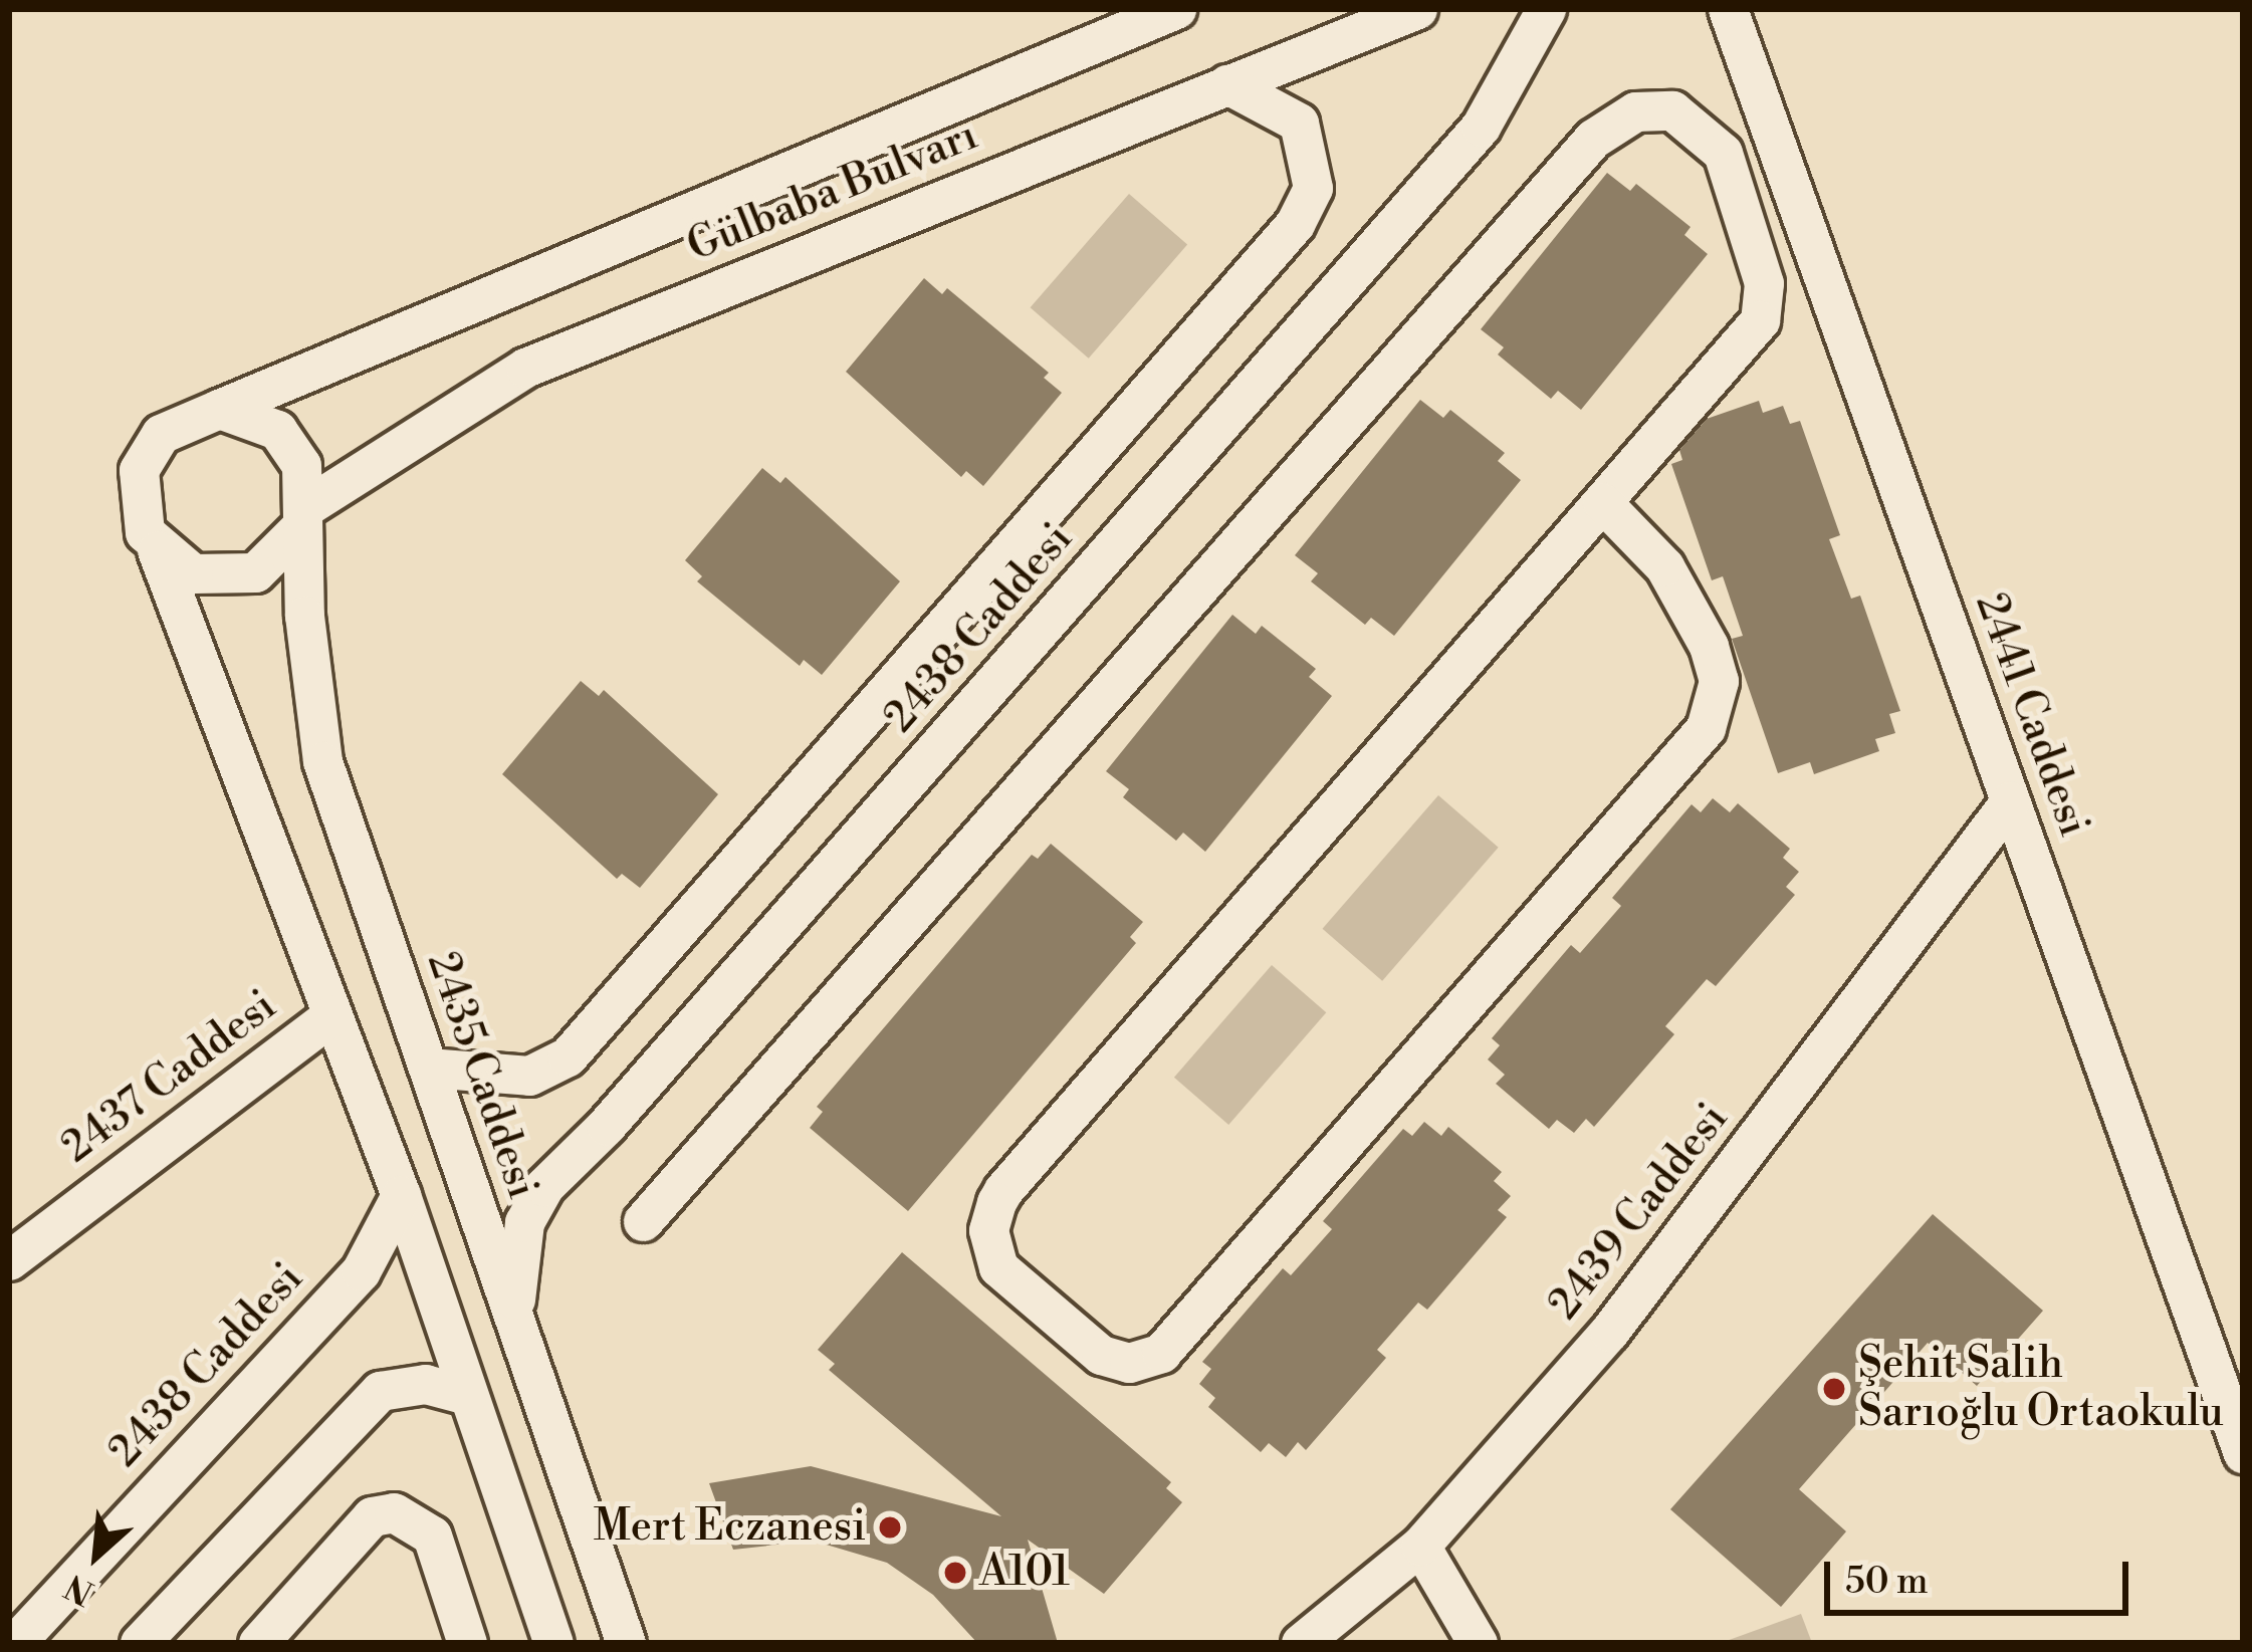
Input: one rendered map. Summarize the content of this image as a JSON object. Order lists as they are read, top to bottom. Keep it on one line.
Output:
{"streets":{"street":["Gülbaba Bulvarı","2438 Caddesi","2441 Caddesi","2435 Caddesi","2437 Caddesi","2439 Caddesi"]},"crossings":[["Gülbaba Bulvarı","2438 Caddesi"],["Gülbaba Bulvarı","2435 Caddesi"],["2438 Caddesi","2435 Caddesi"],["2441 Caddesi","2439 Caddesi"]],"places":["Şehit Salih Sarıoğlu Ortaokulu","Mert Eczanesi","A101"],"scale_bar":"50 m","north":"bottom left"}
